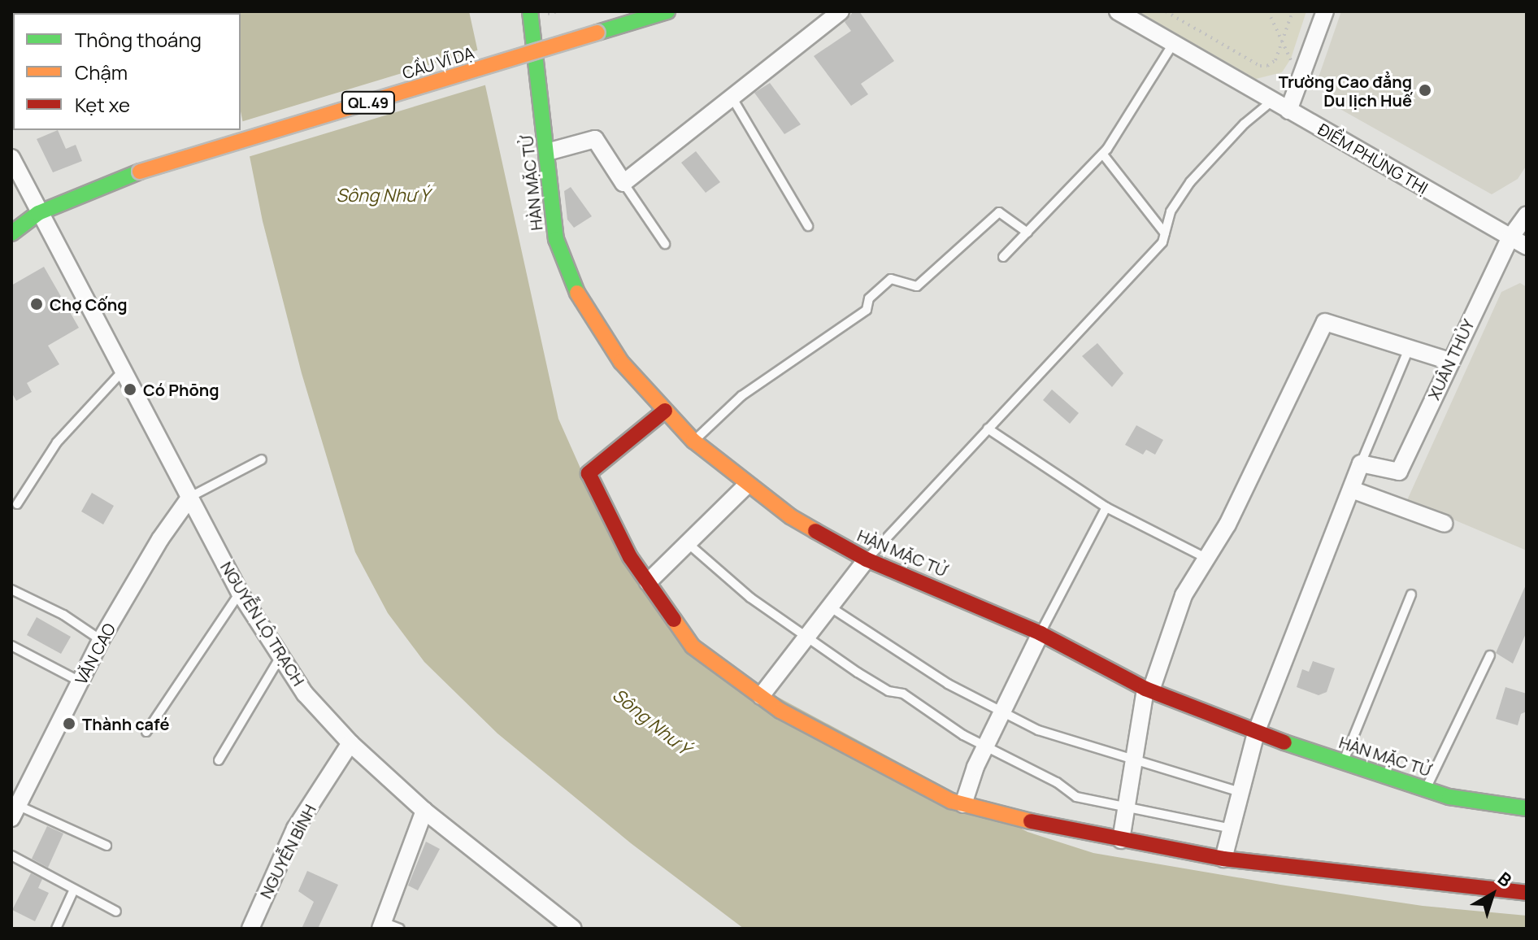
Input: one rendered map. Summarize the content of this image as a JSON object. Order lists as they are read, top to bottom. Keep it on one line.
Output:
{"streets":{"main road":["CẦU VĨ DẠ","QL.49","HÀN MẶC TỬ"],"street":["ĐIỀM PHÙNG THỊ","XUÂN THỦY","NGUYỄN LỘ TRẠCH","VĂN CAO","NGUYỄN BÍNH"]},"crossings":[["CẦU VĨ DẠ","QL.49"],["CẦU VĨ DẠ","NGUYỄN LỘ TRẠCH"],["QL.49","NGUYỄN LỘ TRẠCH"],["ĐIỀM PHÙNG THỊ","XUÂN THỦY"],["NGUYỄN LỘ TRẠCH","VĂN CAO"],["NGUYỄN LỘ TRẠCH","NGUYỄN BÍNH"]],"water":["Sông Như Ý"],"places":["Trường Cao đẳng Du lịch Huế","Chợ Cống","Có Phōng","Thành café"],"legend":["Thông thoáng","Chậm","Kẹt xe"],"north":"top right"}
